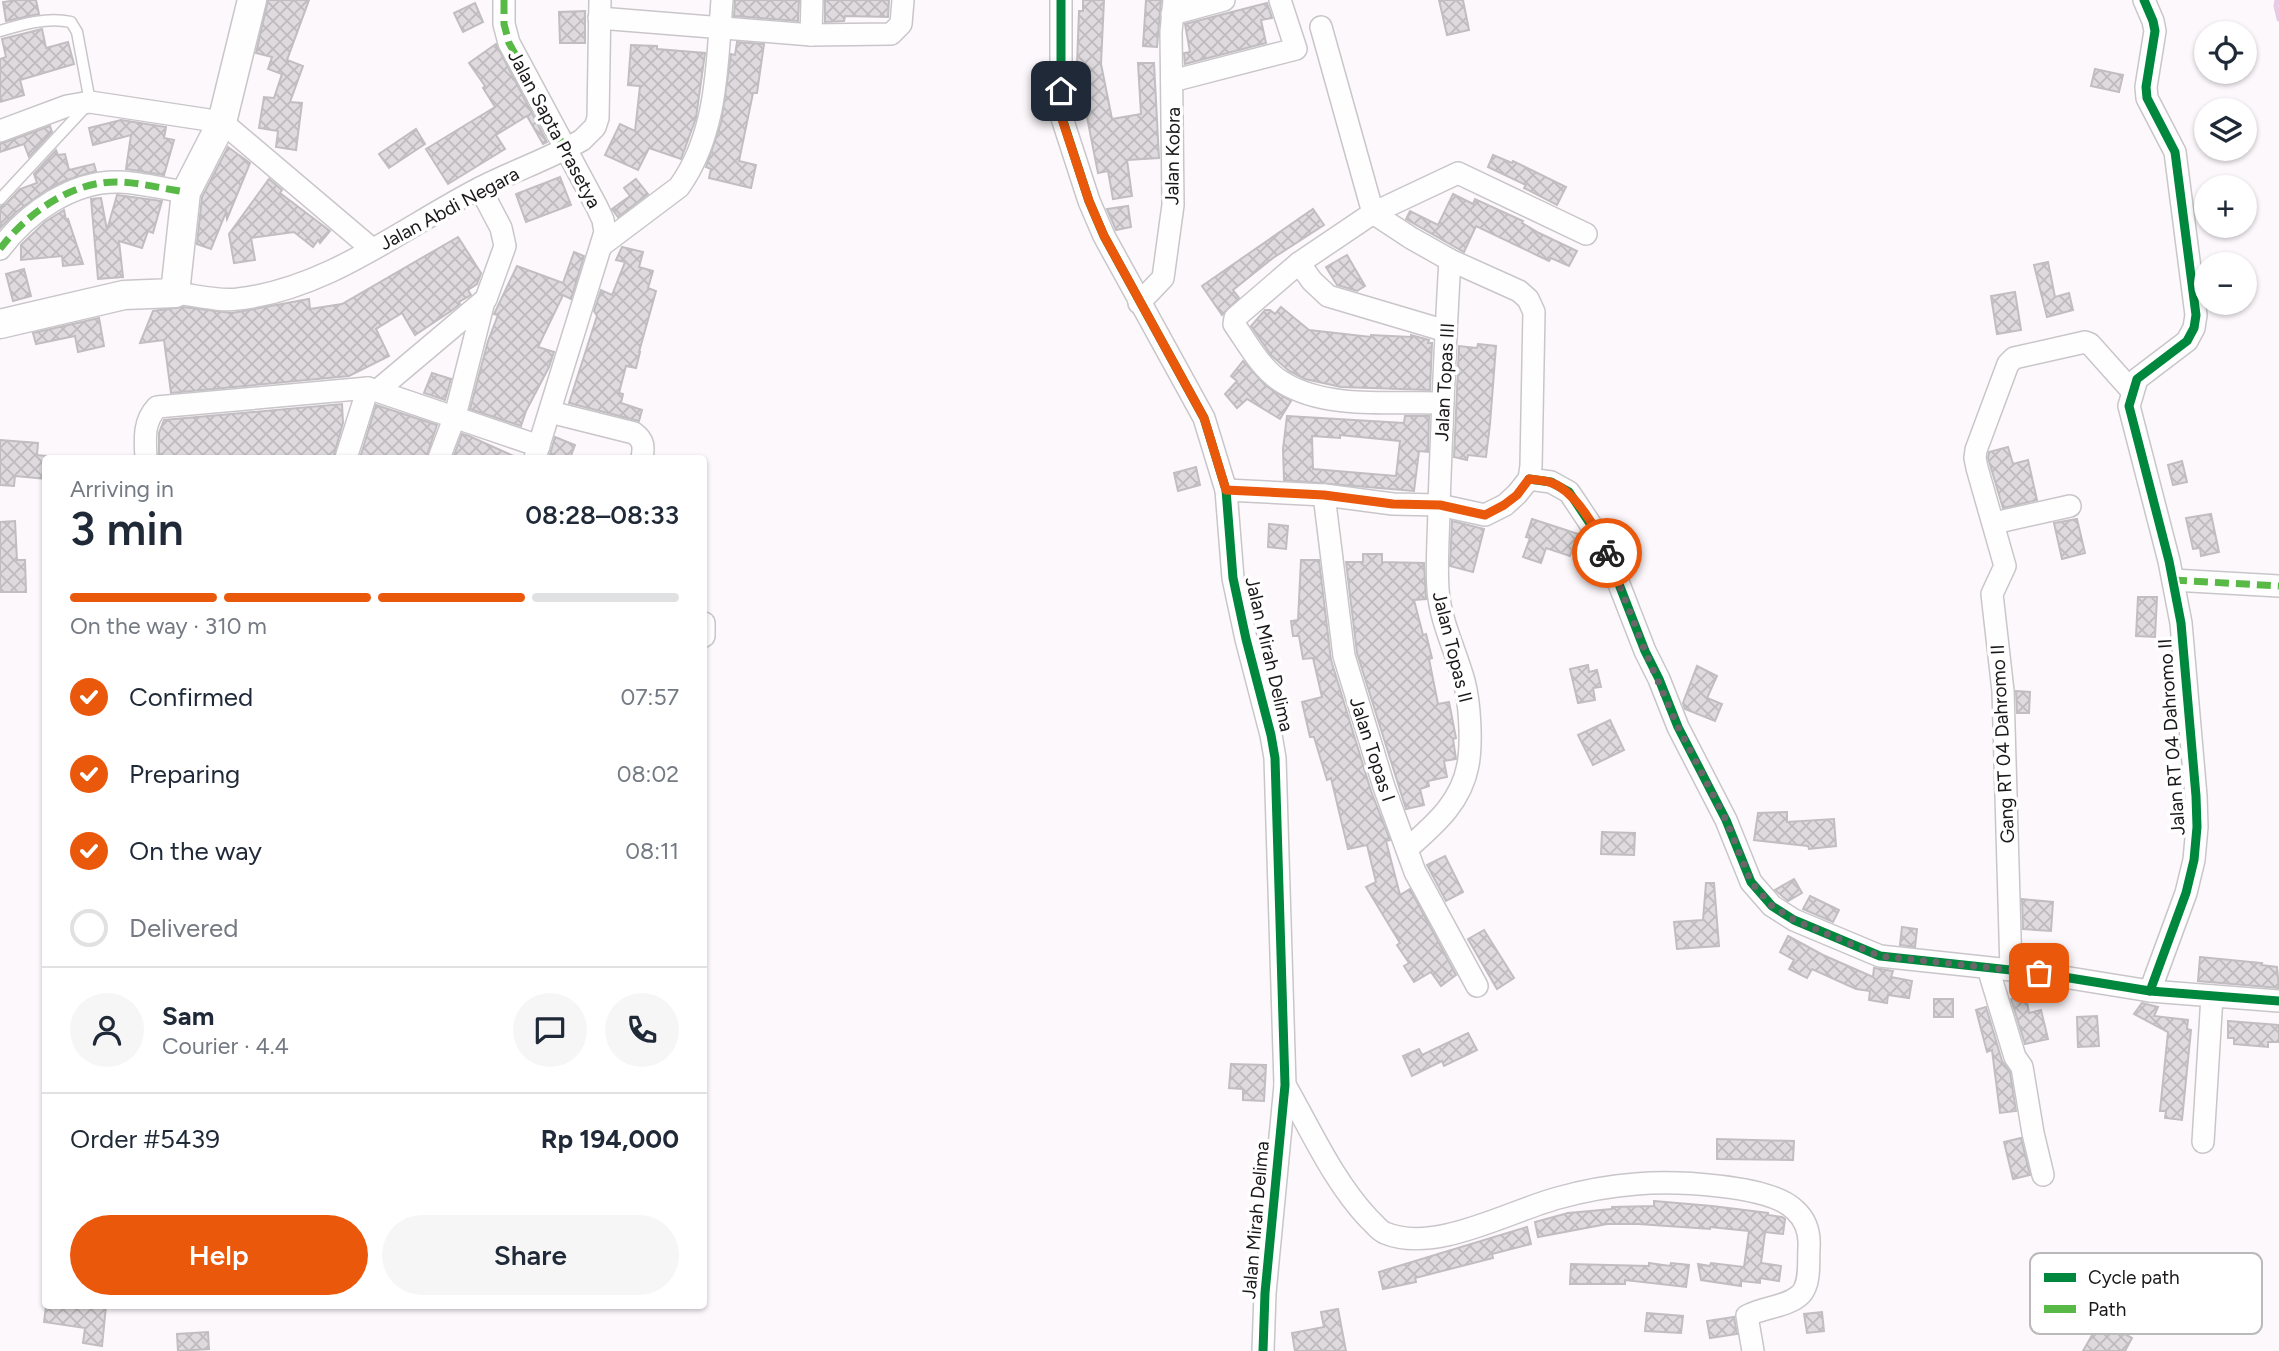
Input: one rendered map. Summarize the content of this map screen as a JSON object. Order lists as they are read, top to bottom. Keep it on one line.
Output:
{"streets":{"street":["Jalan Sapta Prasetya","Jalan Kobra","Jalan Abdi Negara","Jalan Topas III","Jalan Topas II","Jalan Mirah Delima","Jalan RT 04 Dahromo II","Gang RT 04 Dahromo II","Jalan Topas I"]},"crossings":[["Jalan Sapta Prasetya","Jalan Abdi Negara"],["Jalan Kobra","Jalan Mirah Delima"],["Jalan Topas III","Jalan Topas II"],["Jalan Topas II","Jalan Topas I"],["Jalan RT 04 Dahromo II","Gang RT 04 Dahromo II"]],"legend":["Cycle path","Path"],"page":{"map_buttons":["+","−"],"heading":["3 min","Arriving in","08:28–08:33"],"panel":["Sam","Courier · 4.4","Order #5439","Rp 194,000"],"bar":"On the way · 310 m","list":[["Confirmed","07:57"],["Preparing","08:02"],["On the way","08:11"],"Delivered"],"buttons":["Help","Share"]}}
